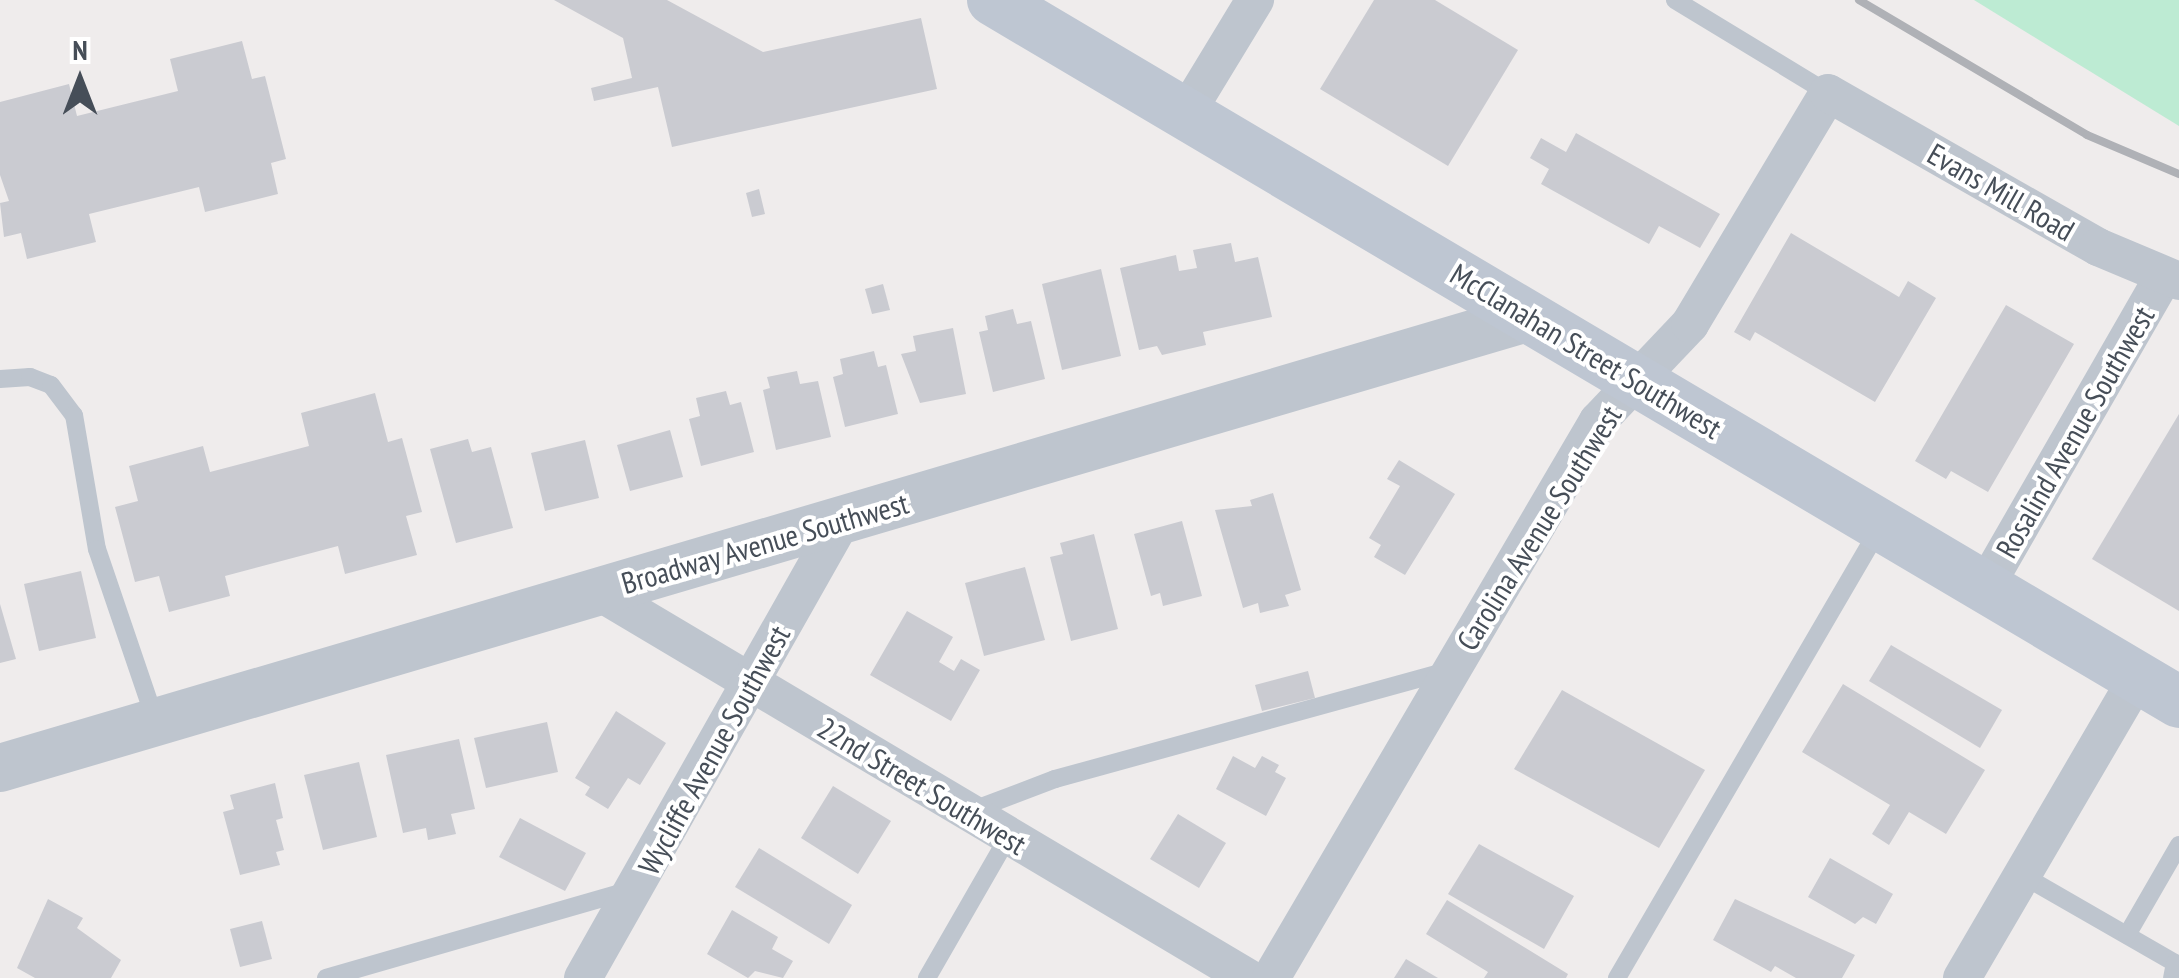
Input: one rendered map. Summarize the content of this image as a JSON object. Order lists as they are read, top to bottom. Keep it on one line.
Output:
{"streets":{"main road":["McClanahan Street Southwest"],"street":["Evans Mill Road","Rosalind Avenue Southwest","Carolina Avenue Southwest","Broadway Avenue Southwest","Wycliffe Avenue Southwest","22nd Street Southwest"]},"crossings":[["Evans Mill Road","Rosalind Avenue Southwest"],["Evans Mill Road","Carolina Avenue Southwest"],["McClanahan Street Southwest","Rosalind Avenue Southwest"],["McClanahan Street Southwest","Carolina Avenue Southwest"],["McClanahan Street Southwest","Broadway Avenue Southwest"],["Broadway Avenue Southwest","Wycliffe Avenue Southwest"],["Broadway Avenue Southwest","22nd Street Southwest"],["Wycliffe Avenue Southwest","22nd Street Southwest"]],"north":"top"}
